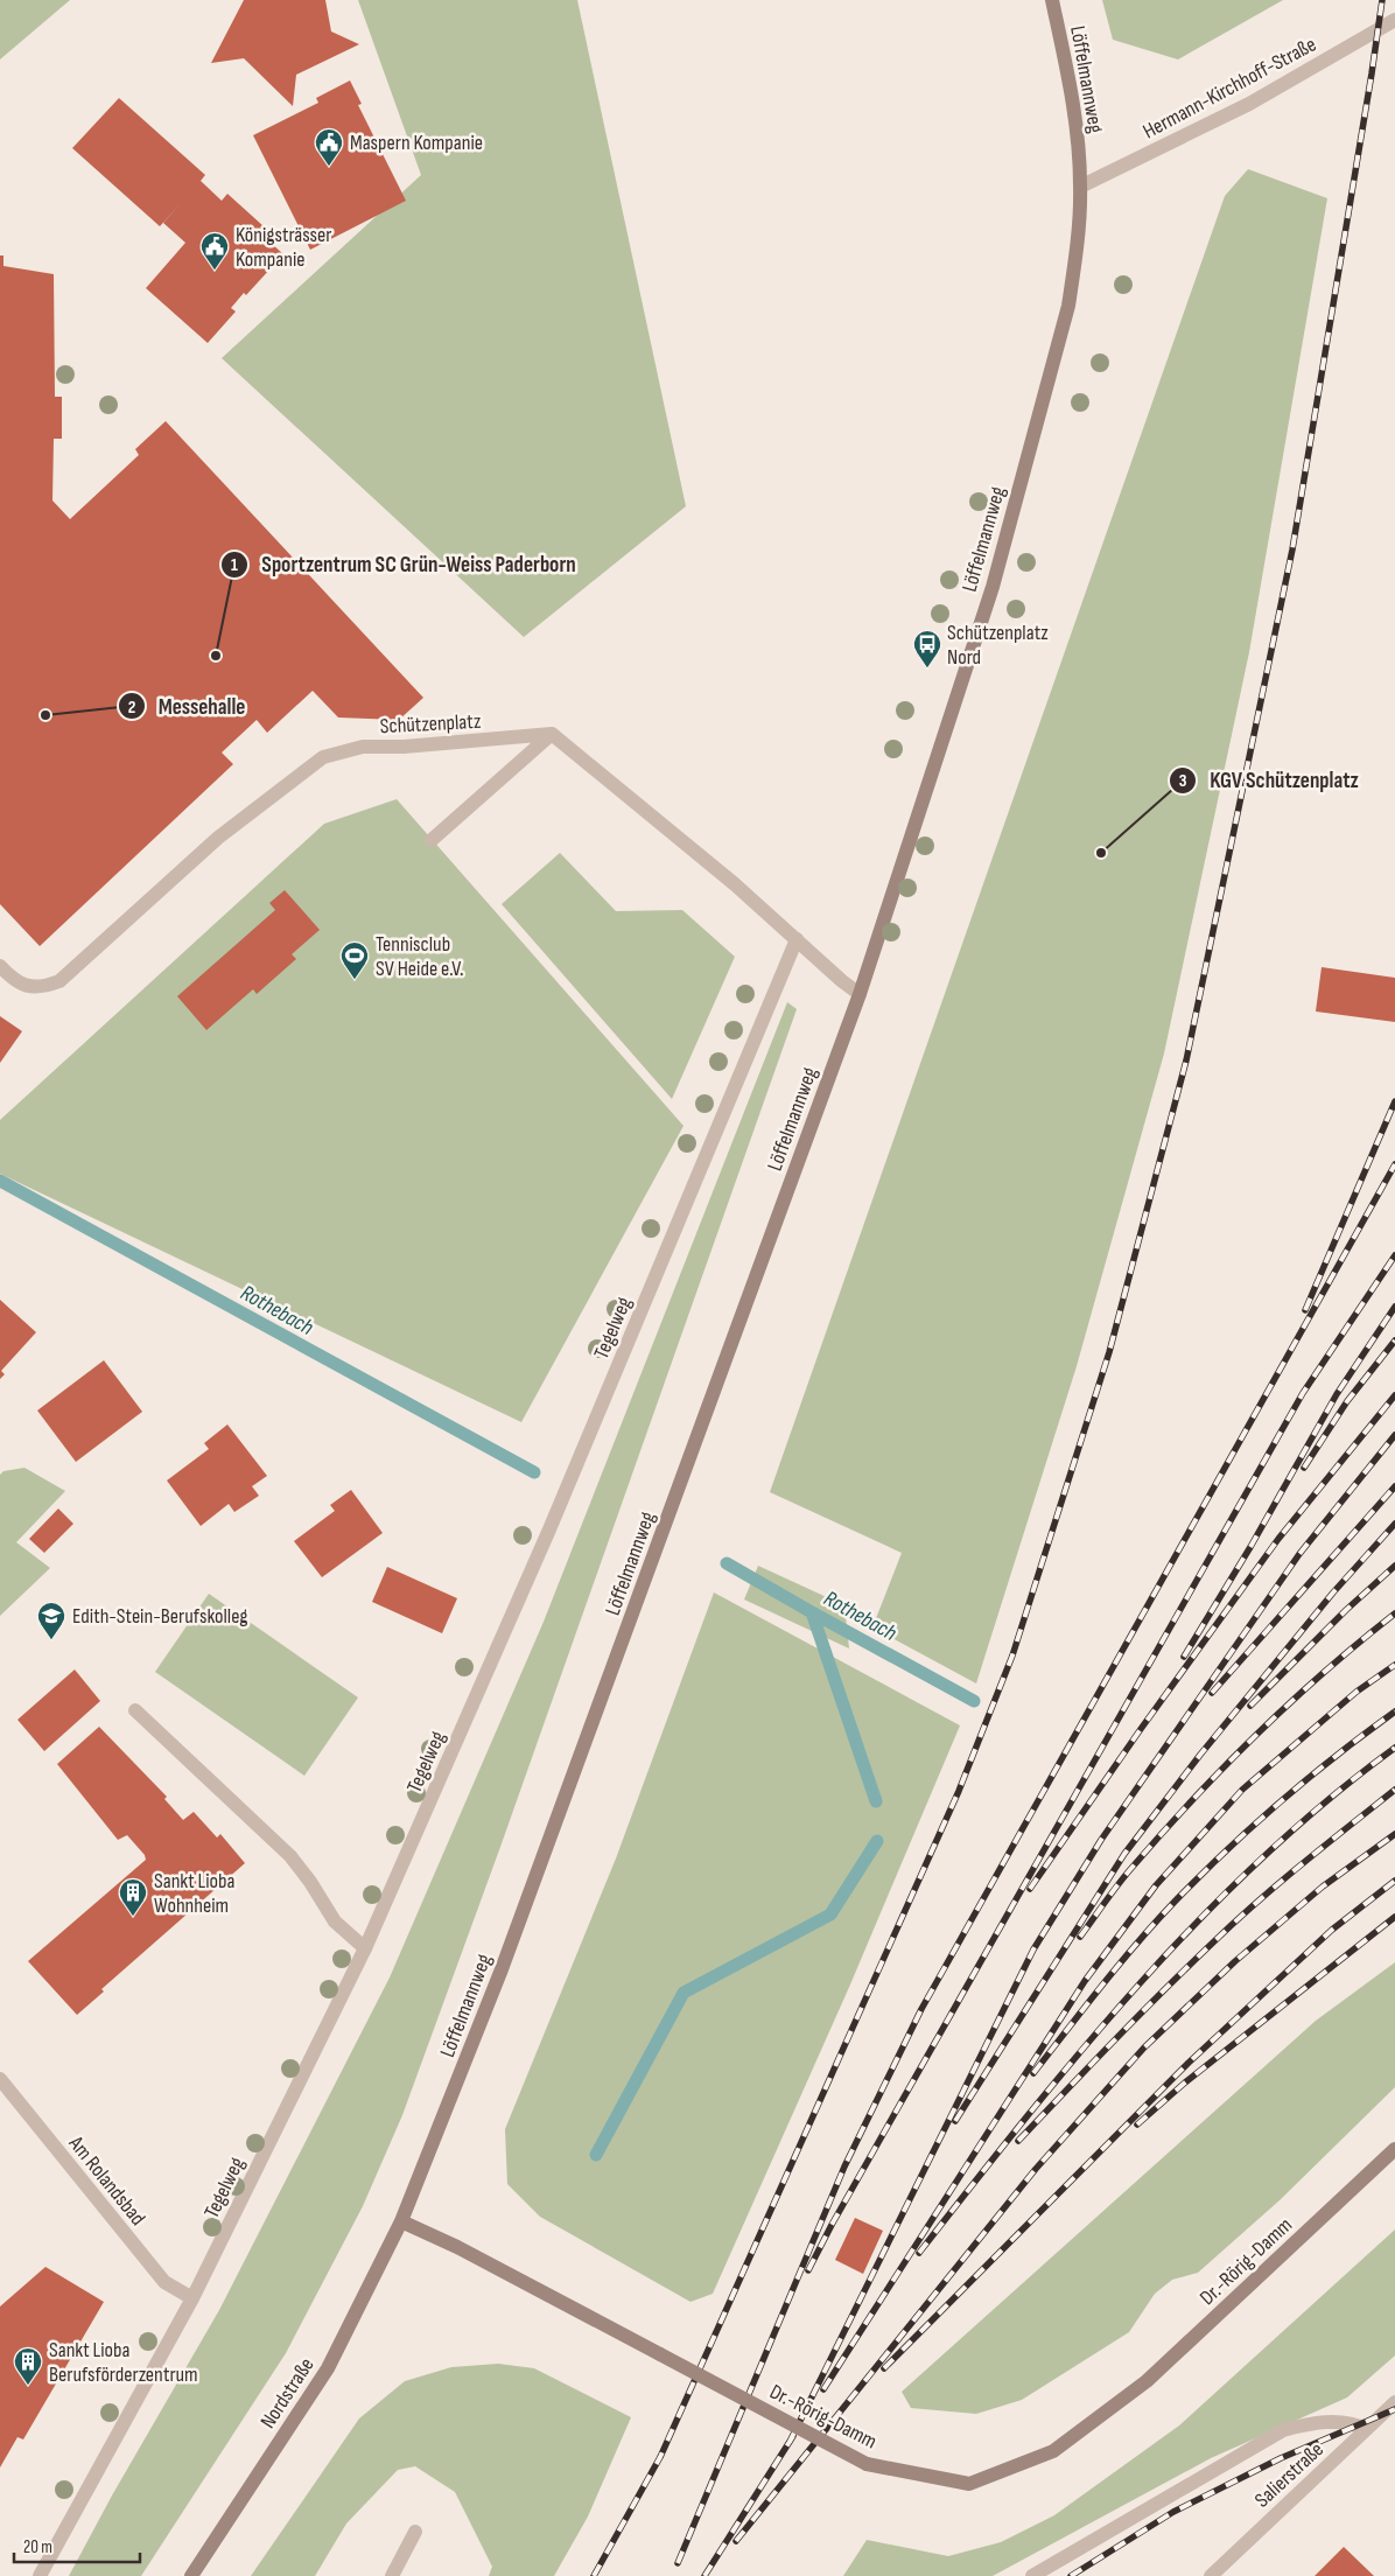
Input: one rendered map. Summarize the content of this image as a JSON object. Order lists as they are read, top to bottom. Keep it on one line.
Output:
{"streets":{"street":["Löffelmannweg","Hermann-Kirchhoff-Straße","Schützenplatz","Tegelweg","Am Rolandsbad","Dr.-Rörig-Damm","Nordstraße","Salierstraße"]},"crossings":[["Löffelmannweg","Hermann-Kirchhoff-Straße"],["Löffelmannweg","Dr.-Rörig-Damm"],["Löffelmannweg","Nordstraße"],["Tegelweg","Am Rolandsbad"],["Dr.-Rörig-Damm","Nordstraße"]],"water":["Rothebach"],"places":{"public building":["Maspern Kompanie","Königsträsser Kompanie"],"other":["Sportzentrum SC Grün-Weiss Paderborn","Messehalle","KGV Schützenplatz"],"bus stop":["Schützenplatz Nord"],"sports":["Tennisclub SV Heide e.V."],"school or university":["Edith-Stein-Berufskolleg"],"building":["Sankt Lioba Wohnheim","Sankt Lioba Berufsförderzentrum"]},"scale_bar":"20 m"}
